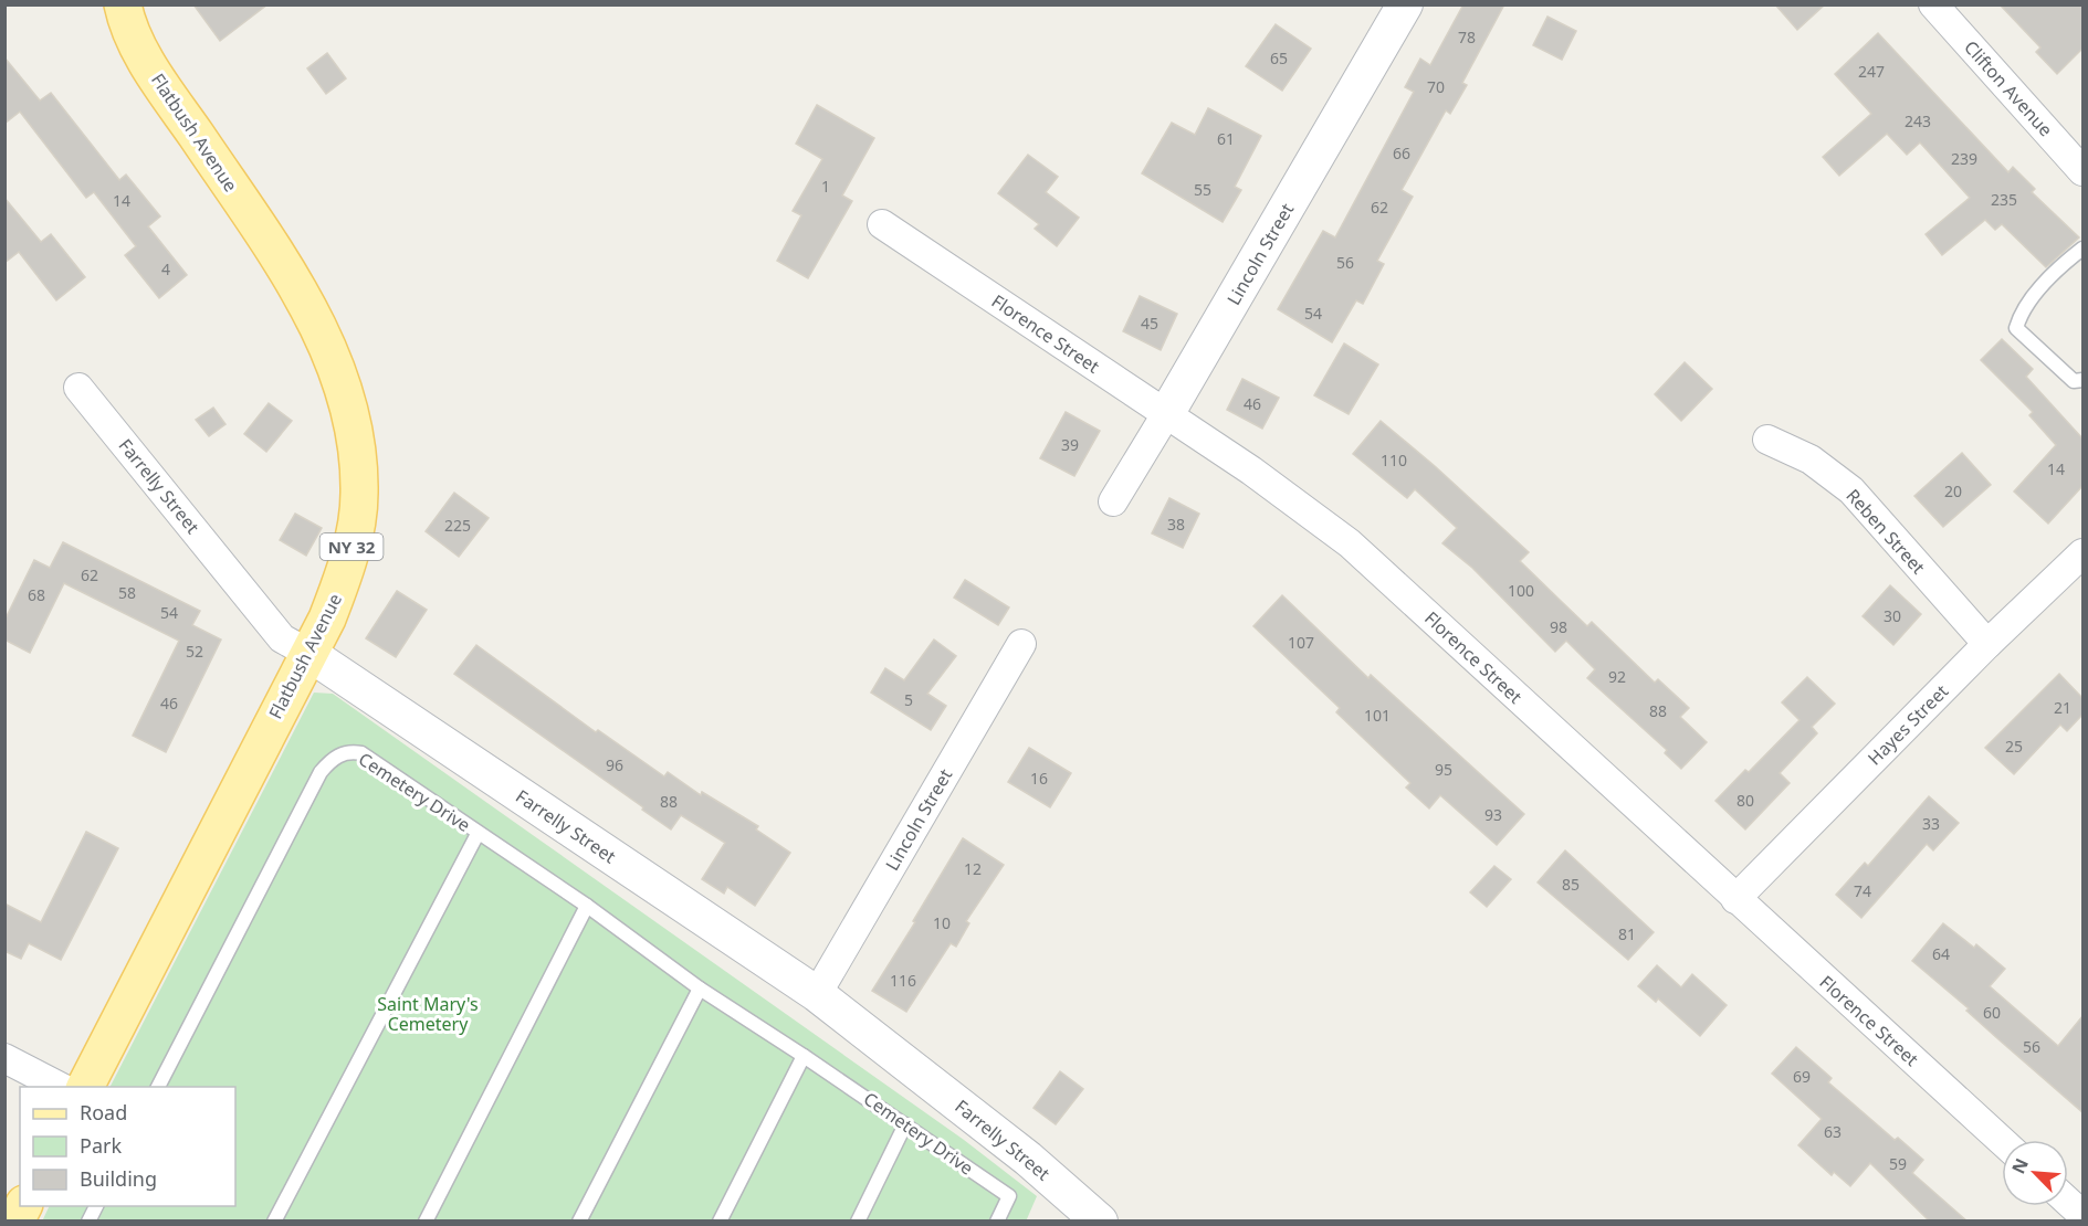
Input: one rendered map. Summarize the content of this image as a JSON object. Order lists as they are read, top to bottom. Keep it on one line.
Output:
{"streets":{"main road":["Flatbush Avenue","NY 32"],"street":["Clifton Avenue","Lincoln Street","Florence Street","Farrelly Street","Reben Street","Hayes Street"],"lane":["Cemetery Drive"]},"crossings":[["Flatbush Avenue","Farrelly Street"],["Lincoln Street","Florence Street"],["Lincoln Street","Farrelly Street"],["Florence Street","Hayes Street"],["Reben Street","Hayes Street"]],"parks":["Saint Mary's Cemetery"],"house_numbers":["78","65","247","70","243","61","66","239","1","55","235","14","62","56","4","54","45","46","39","110","14","20","38","225","62","100","58","68","54","30","98","107","52","92","5","46","21","88","101","25","96","95","16","80","88","93","33","12","85","74","10","81","64","116","60","56","69","63","59"],"legend":["Road","Park","Building"],"north":"top left"}
